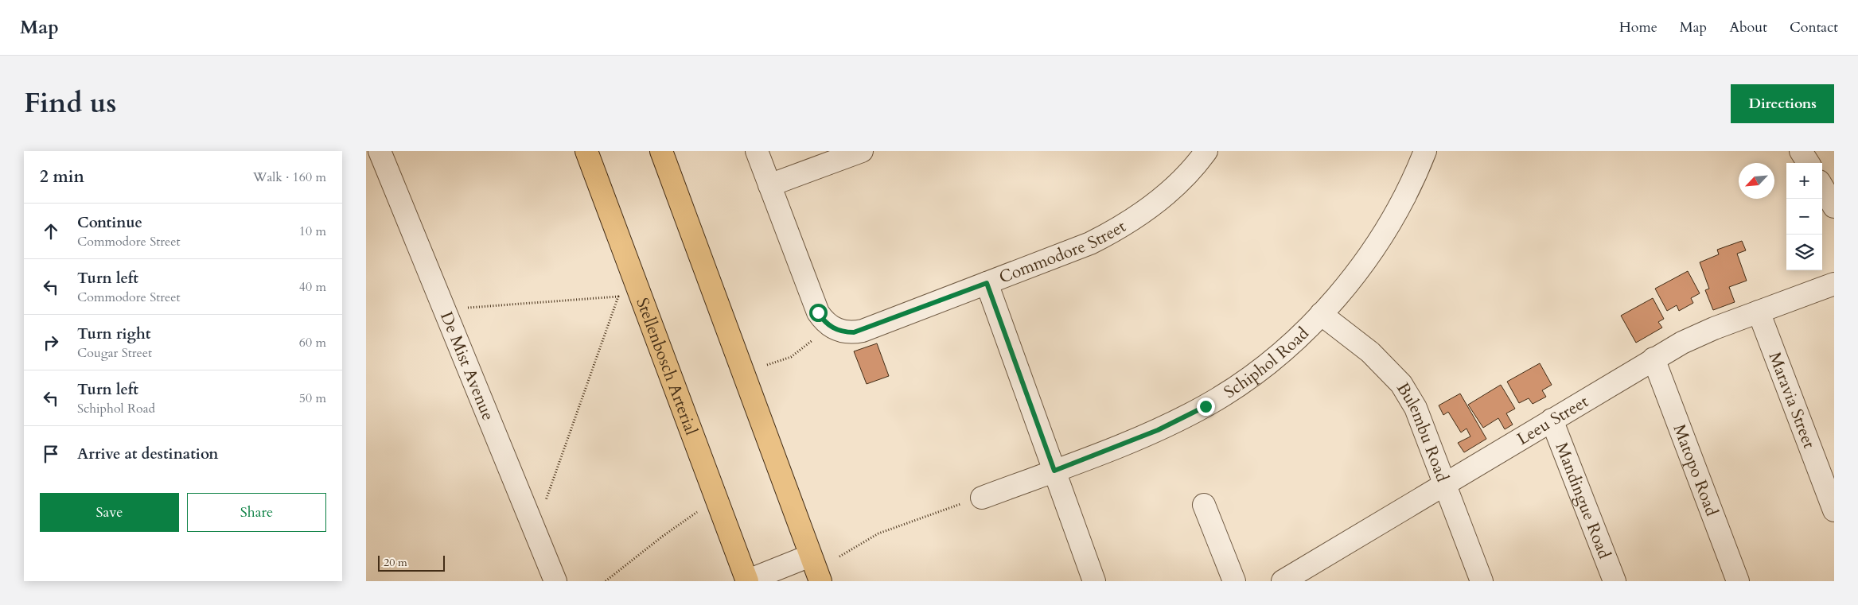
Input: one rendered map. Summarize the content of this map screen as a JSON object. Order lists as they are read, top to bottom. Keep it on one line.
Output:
{"streets":{"main road":["Stellenbosch Arterial"],"street":["Commodore Street","Schiphol Road","De Mist Avenue","Maravia Street","Leeu Street","Bulembu Road","Matopo Road","Mandingue Road"]},"crossings":[["Schiphol Road","Bulembu Road"],["Maravia Street","Leeu Street"],["Leeu Street","Bulembu Road"],["Leeu Street","Matopo Road"],["Leeu Street","Mandingue Road"]],"scale_bar":"20 m","north":"bottom left","page":{"header":"Map","nav":["Home","Map","About","Contact"],"title":"Find us","buttons":["Directions",["Save","Share"]],"heading":["2 min","Walk · 160 m"],"map_buttons":["+","−"],"list":[["Continue","Commodore Street","10 m"],["Turn left","Commodore Street","40 m"],["Turn right","Cougar Street","60 m"],["Turn left","Schiphol Road","50 m"],"Arrive at destination"],"scale":"20 m"}}
